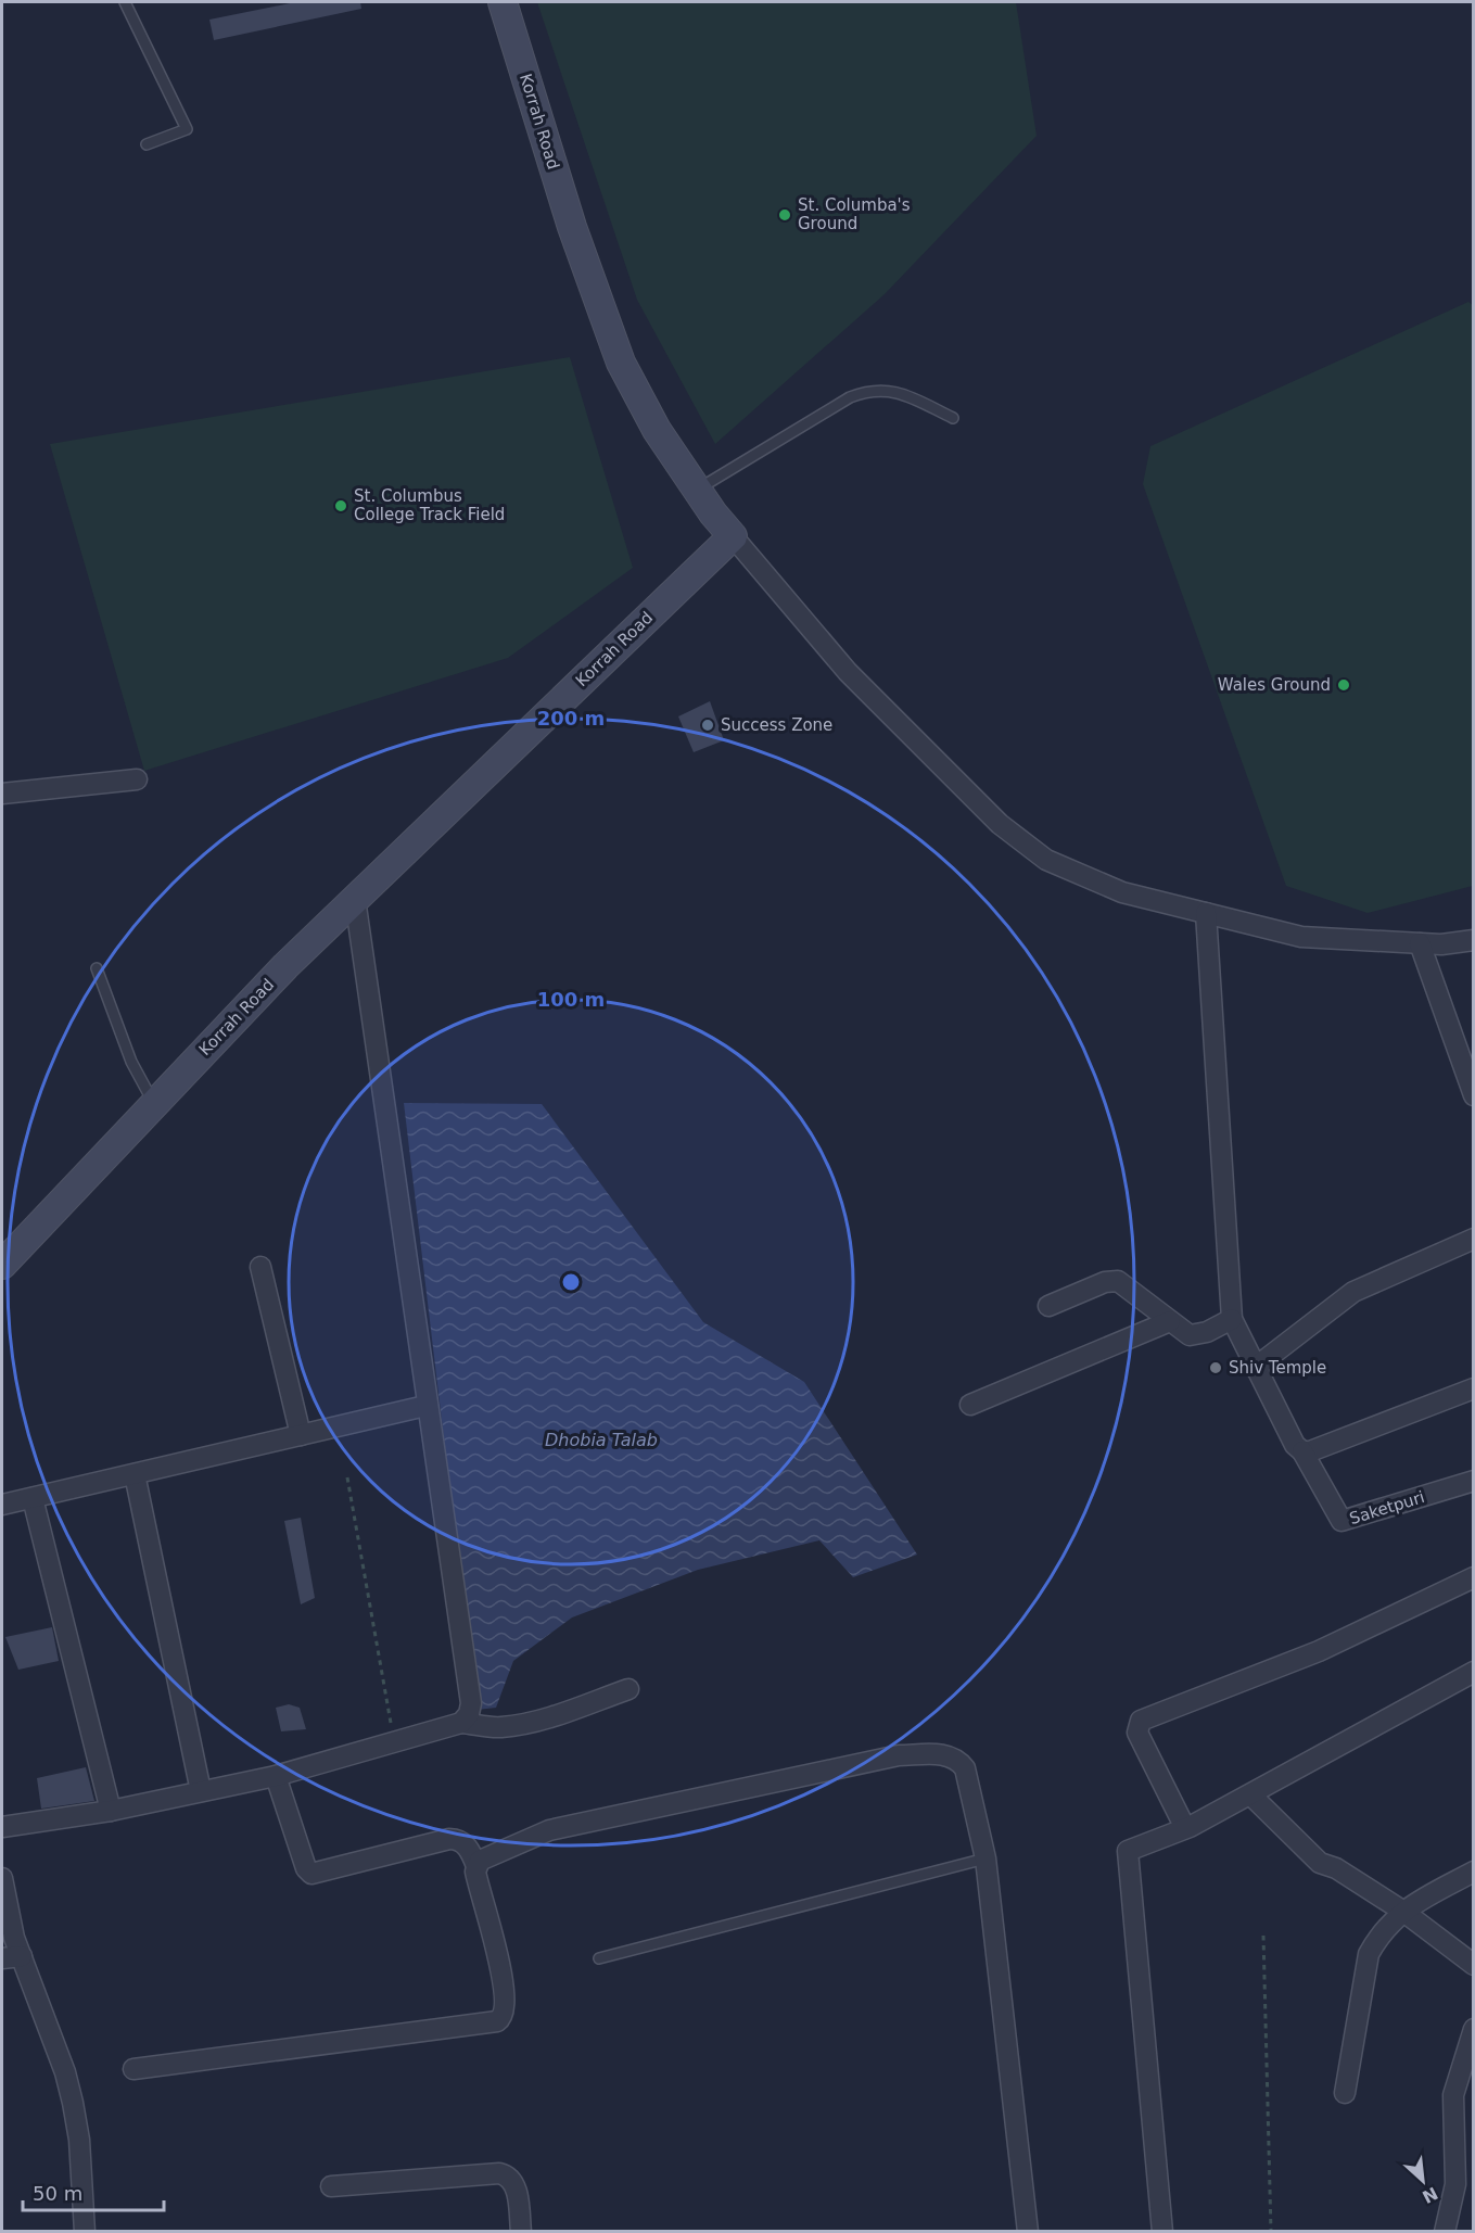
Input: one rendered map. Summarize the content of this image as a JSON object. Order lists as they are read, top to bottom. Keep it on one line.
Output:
{"streets":{"main road":["Korrah Road"],"street":["Saketpuri"]},"water":["Dhobia Talab"],"places":["St. Columba's Ground","St. Columbus College Track Field","Wales Ground","Success Zone","Shiv Temple"],"scale_bar":"50 m","north":"bottom right","rings":["200 m","100 m"]}
